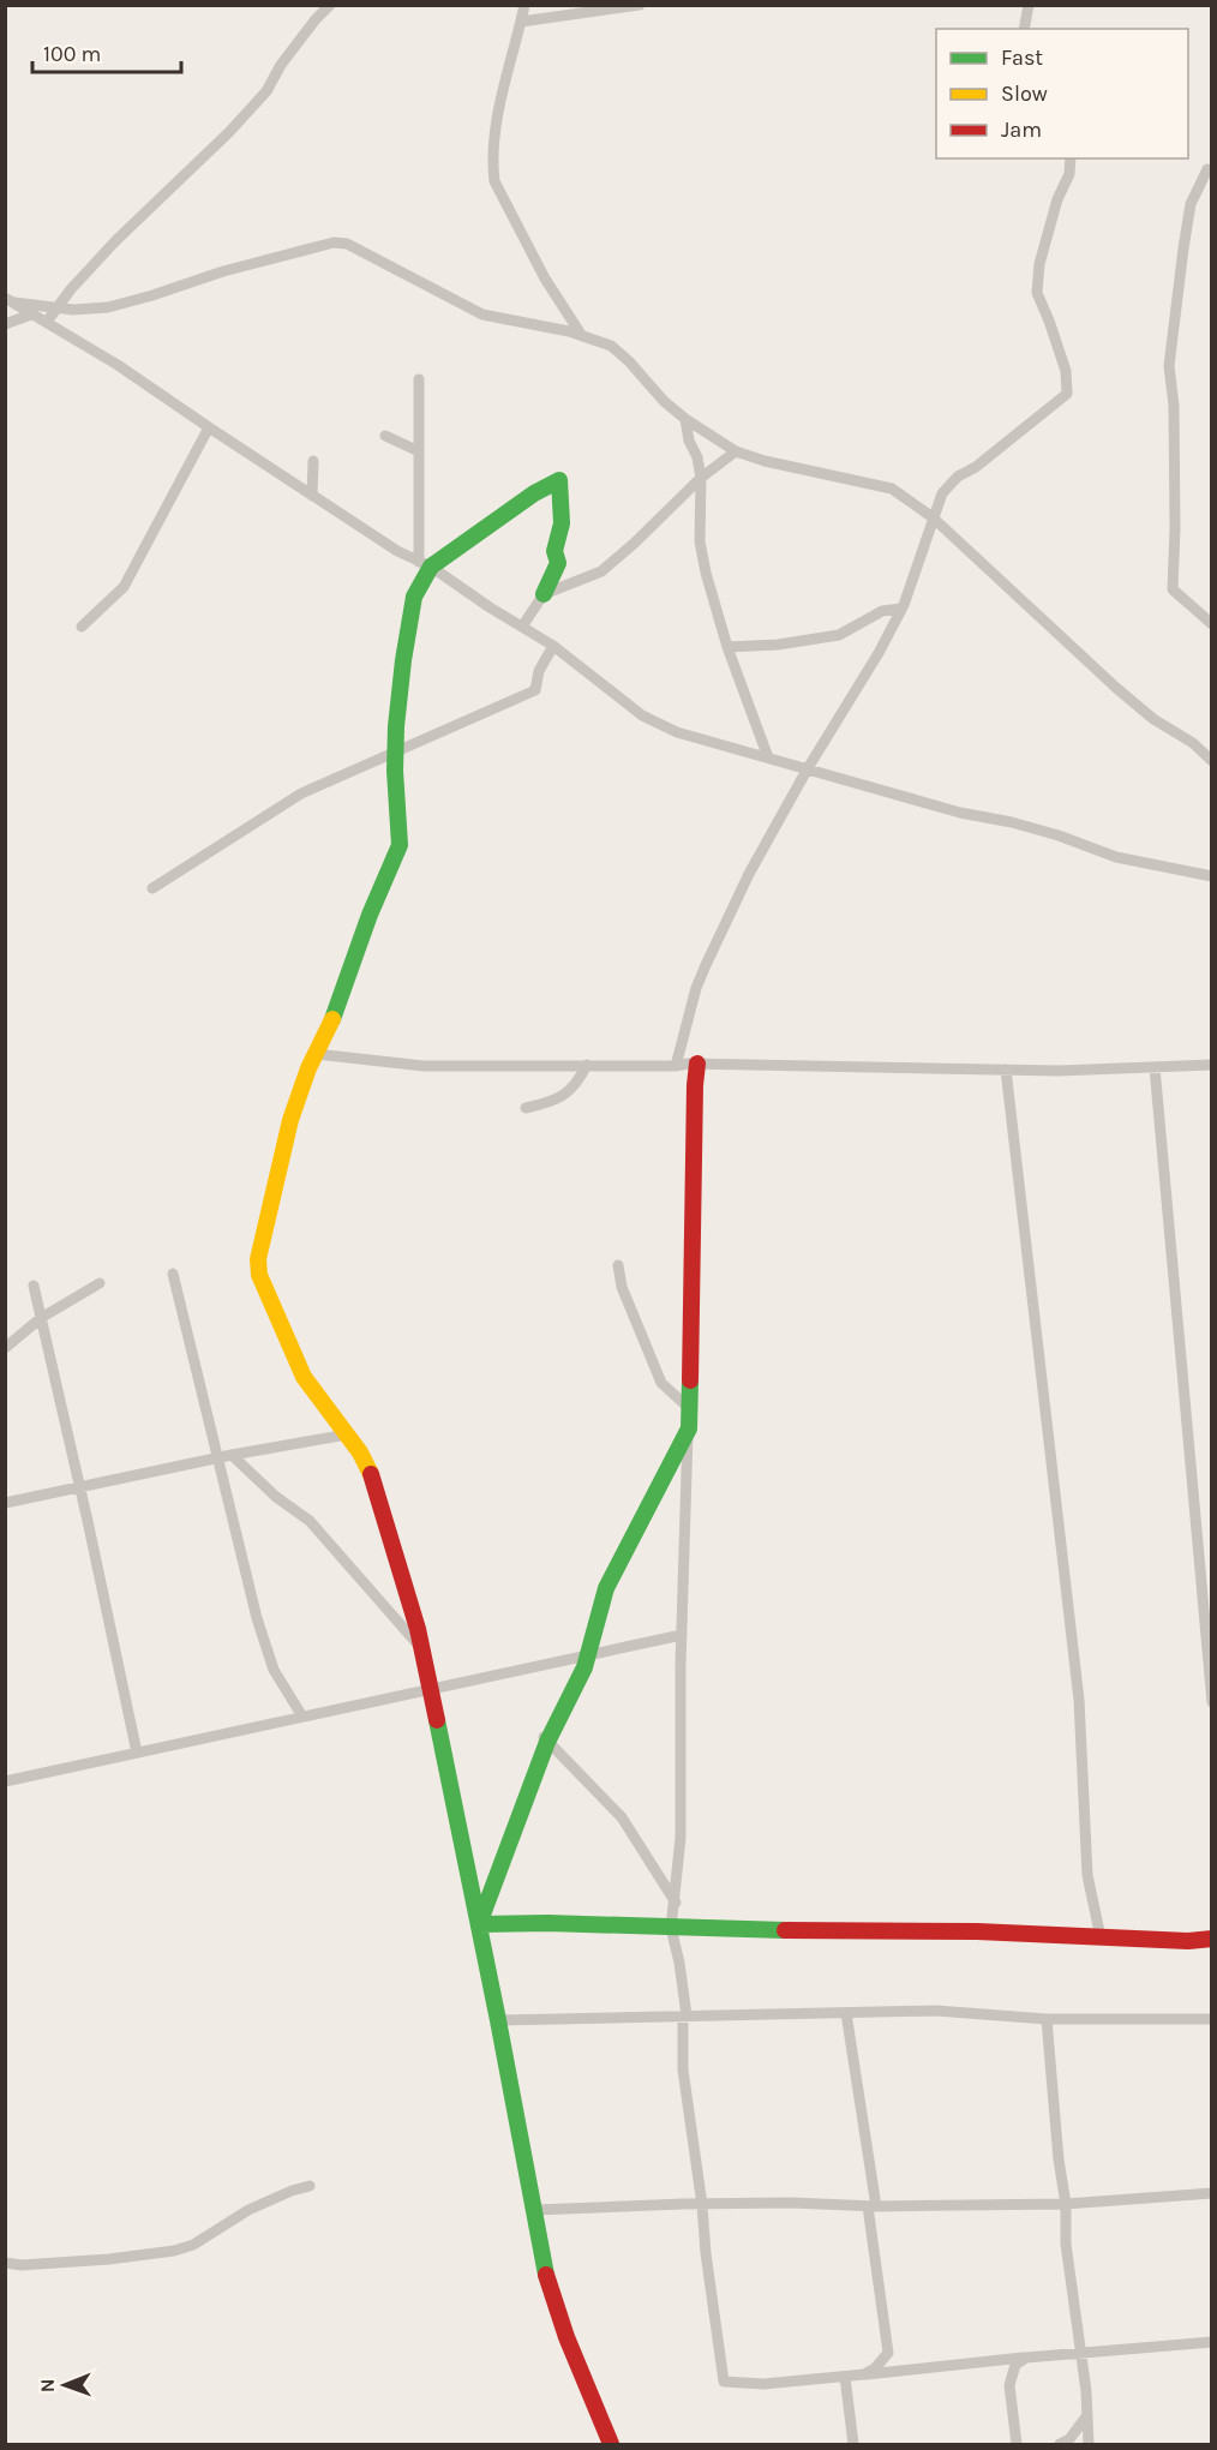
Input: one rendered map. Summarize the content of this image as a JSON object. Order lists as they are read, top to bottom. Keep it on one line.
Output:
{"legend":["Fast","Slow","Jam"],"scale_bar":"100 m","north":"left"}
